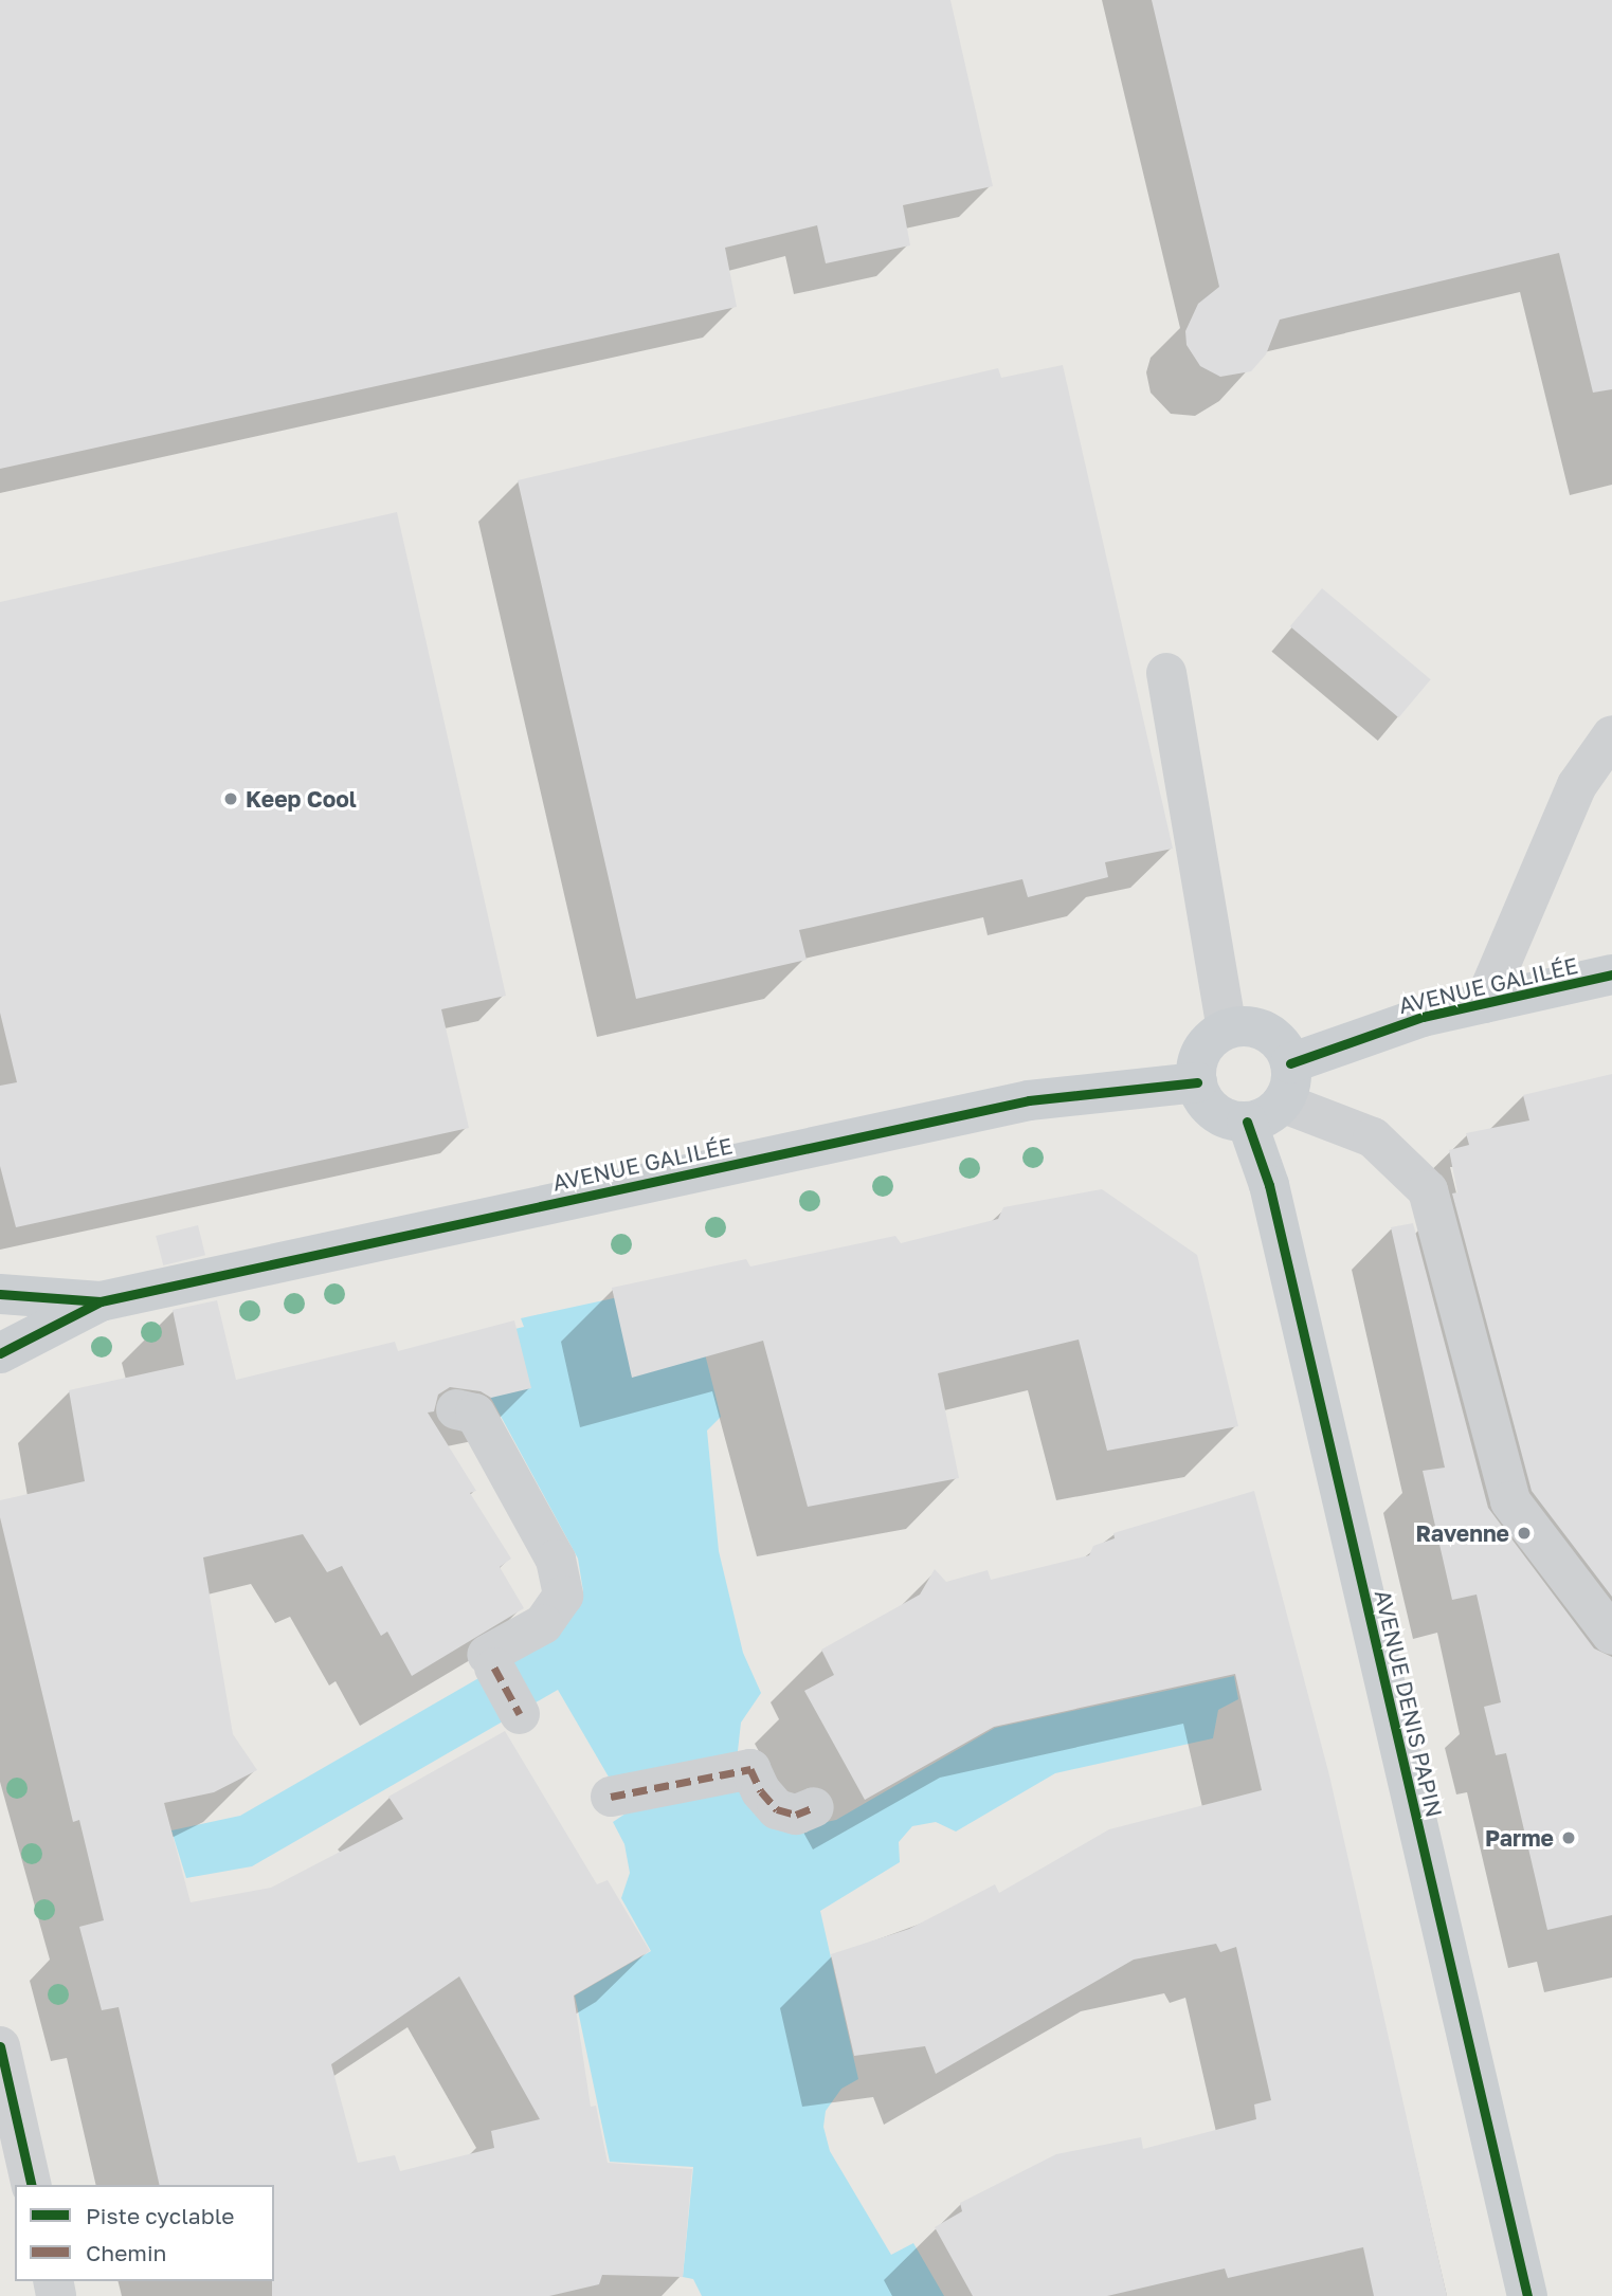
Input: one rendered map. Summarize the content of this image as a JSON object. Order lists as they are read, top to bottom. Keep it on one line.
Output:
{"streets":{"main road":["AVENUE GALILÉE","AVENUE DENIS PAPIN"]},"crossings":[["AVENUE GALILÉE","AVENUE DENIS PAPIN"]],"places":["Keep Cool","Ravenne","Parme"],"legend":["Piste cyclable","Chemin"]}
